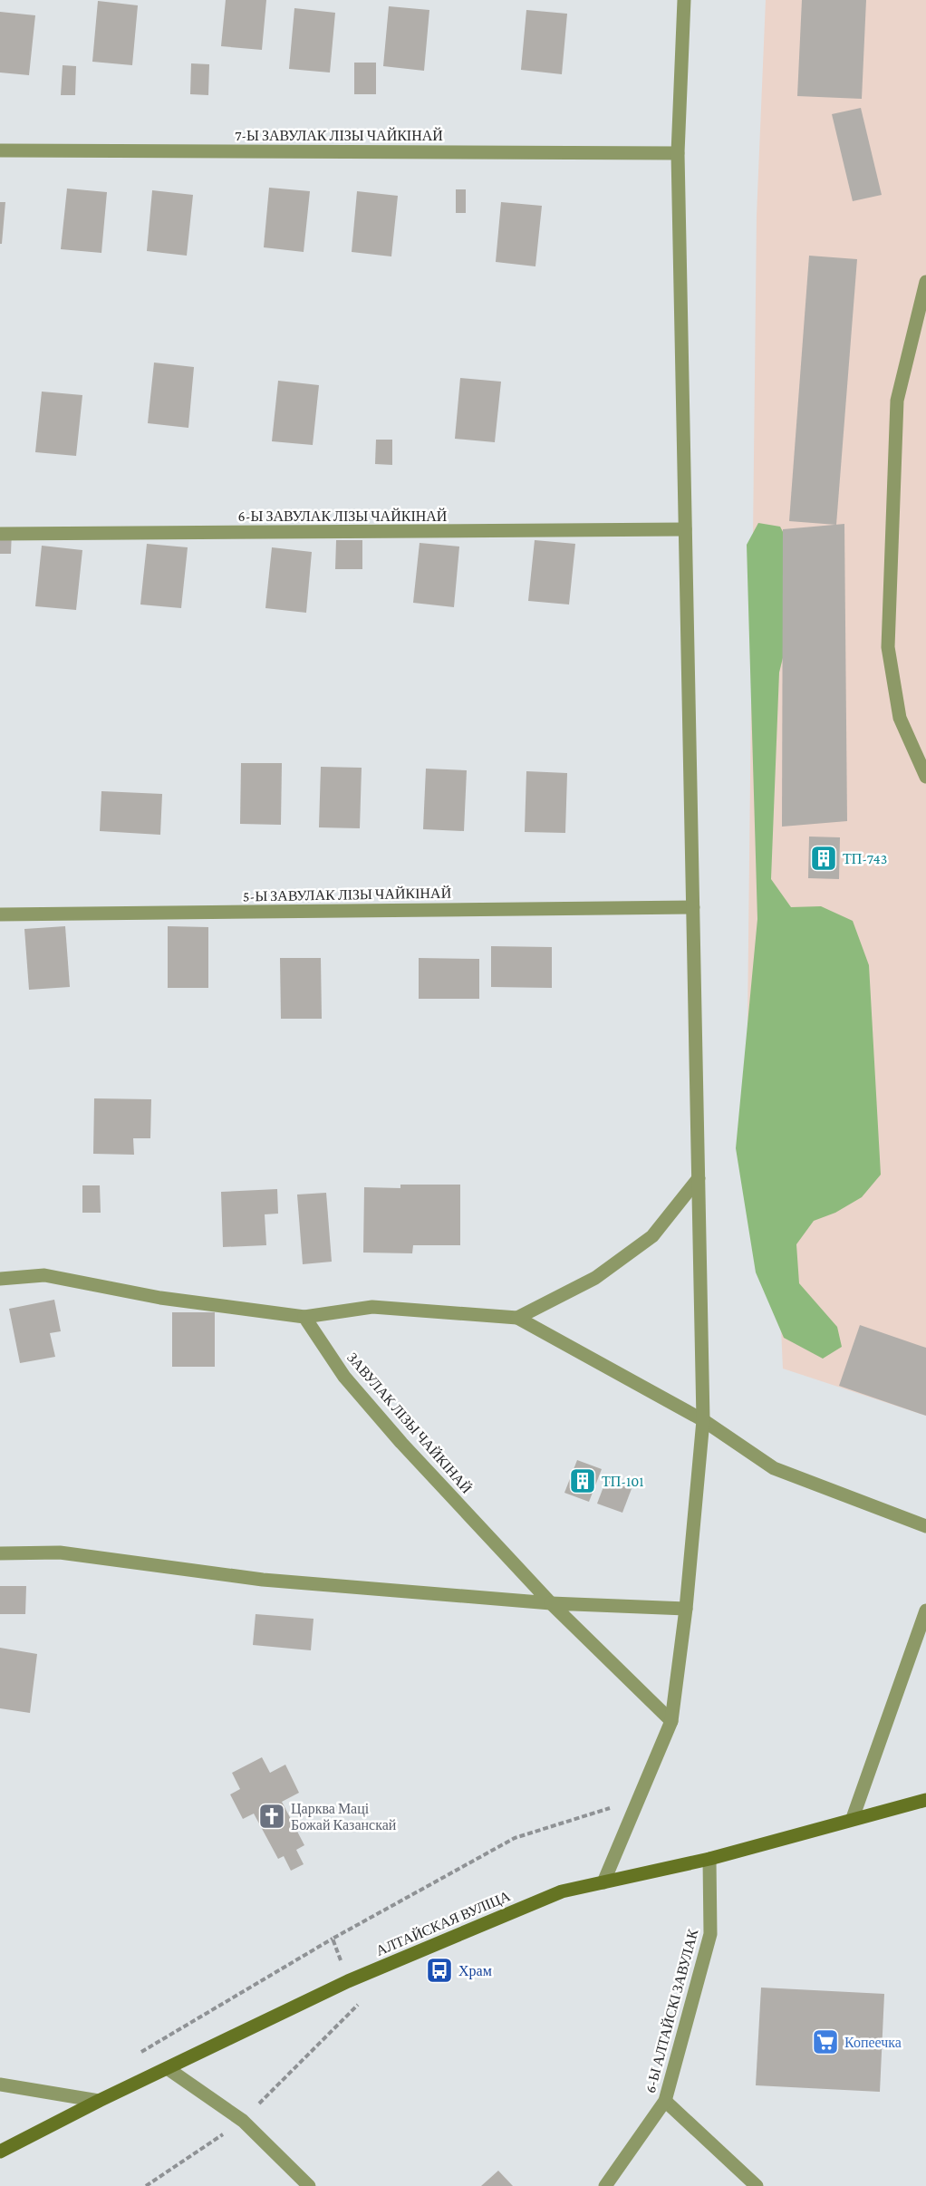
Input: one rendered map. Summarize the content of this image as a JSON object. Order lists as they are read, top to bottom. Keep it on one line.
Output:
{"streets":{"main road":["АЛТАЙСКАЯ ВУЛІЦА"],"street":["7-Ы ЗАВУЛАК ЛІЗЫ ЧАЙКІНАЙ","6-Ы ЗАВУЛАК ЛІЗЫ ЧАЙКІНАЙ","5-Ы ЗАВУЛАК ЛІЗЫ ЧАЙКІНАЙ","ЗАВУЛАК ЛІЗЫ ЧАЙКІНАЙ","6-Ы АЛТАЙСКІ ЗАВУЛАК"]},"crossings":[["АЛТАЙСКАЯ ВУЛІЦА","6-Ы АЛТАЙСКІ ЗАВУЛАК"]],"places":{"building":["ТП-743","ТП-101"],"church":["Царква Маці Божай Казанскай"],"bus stop":["Храм"],"supermarket":["Копеечка"]}}
